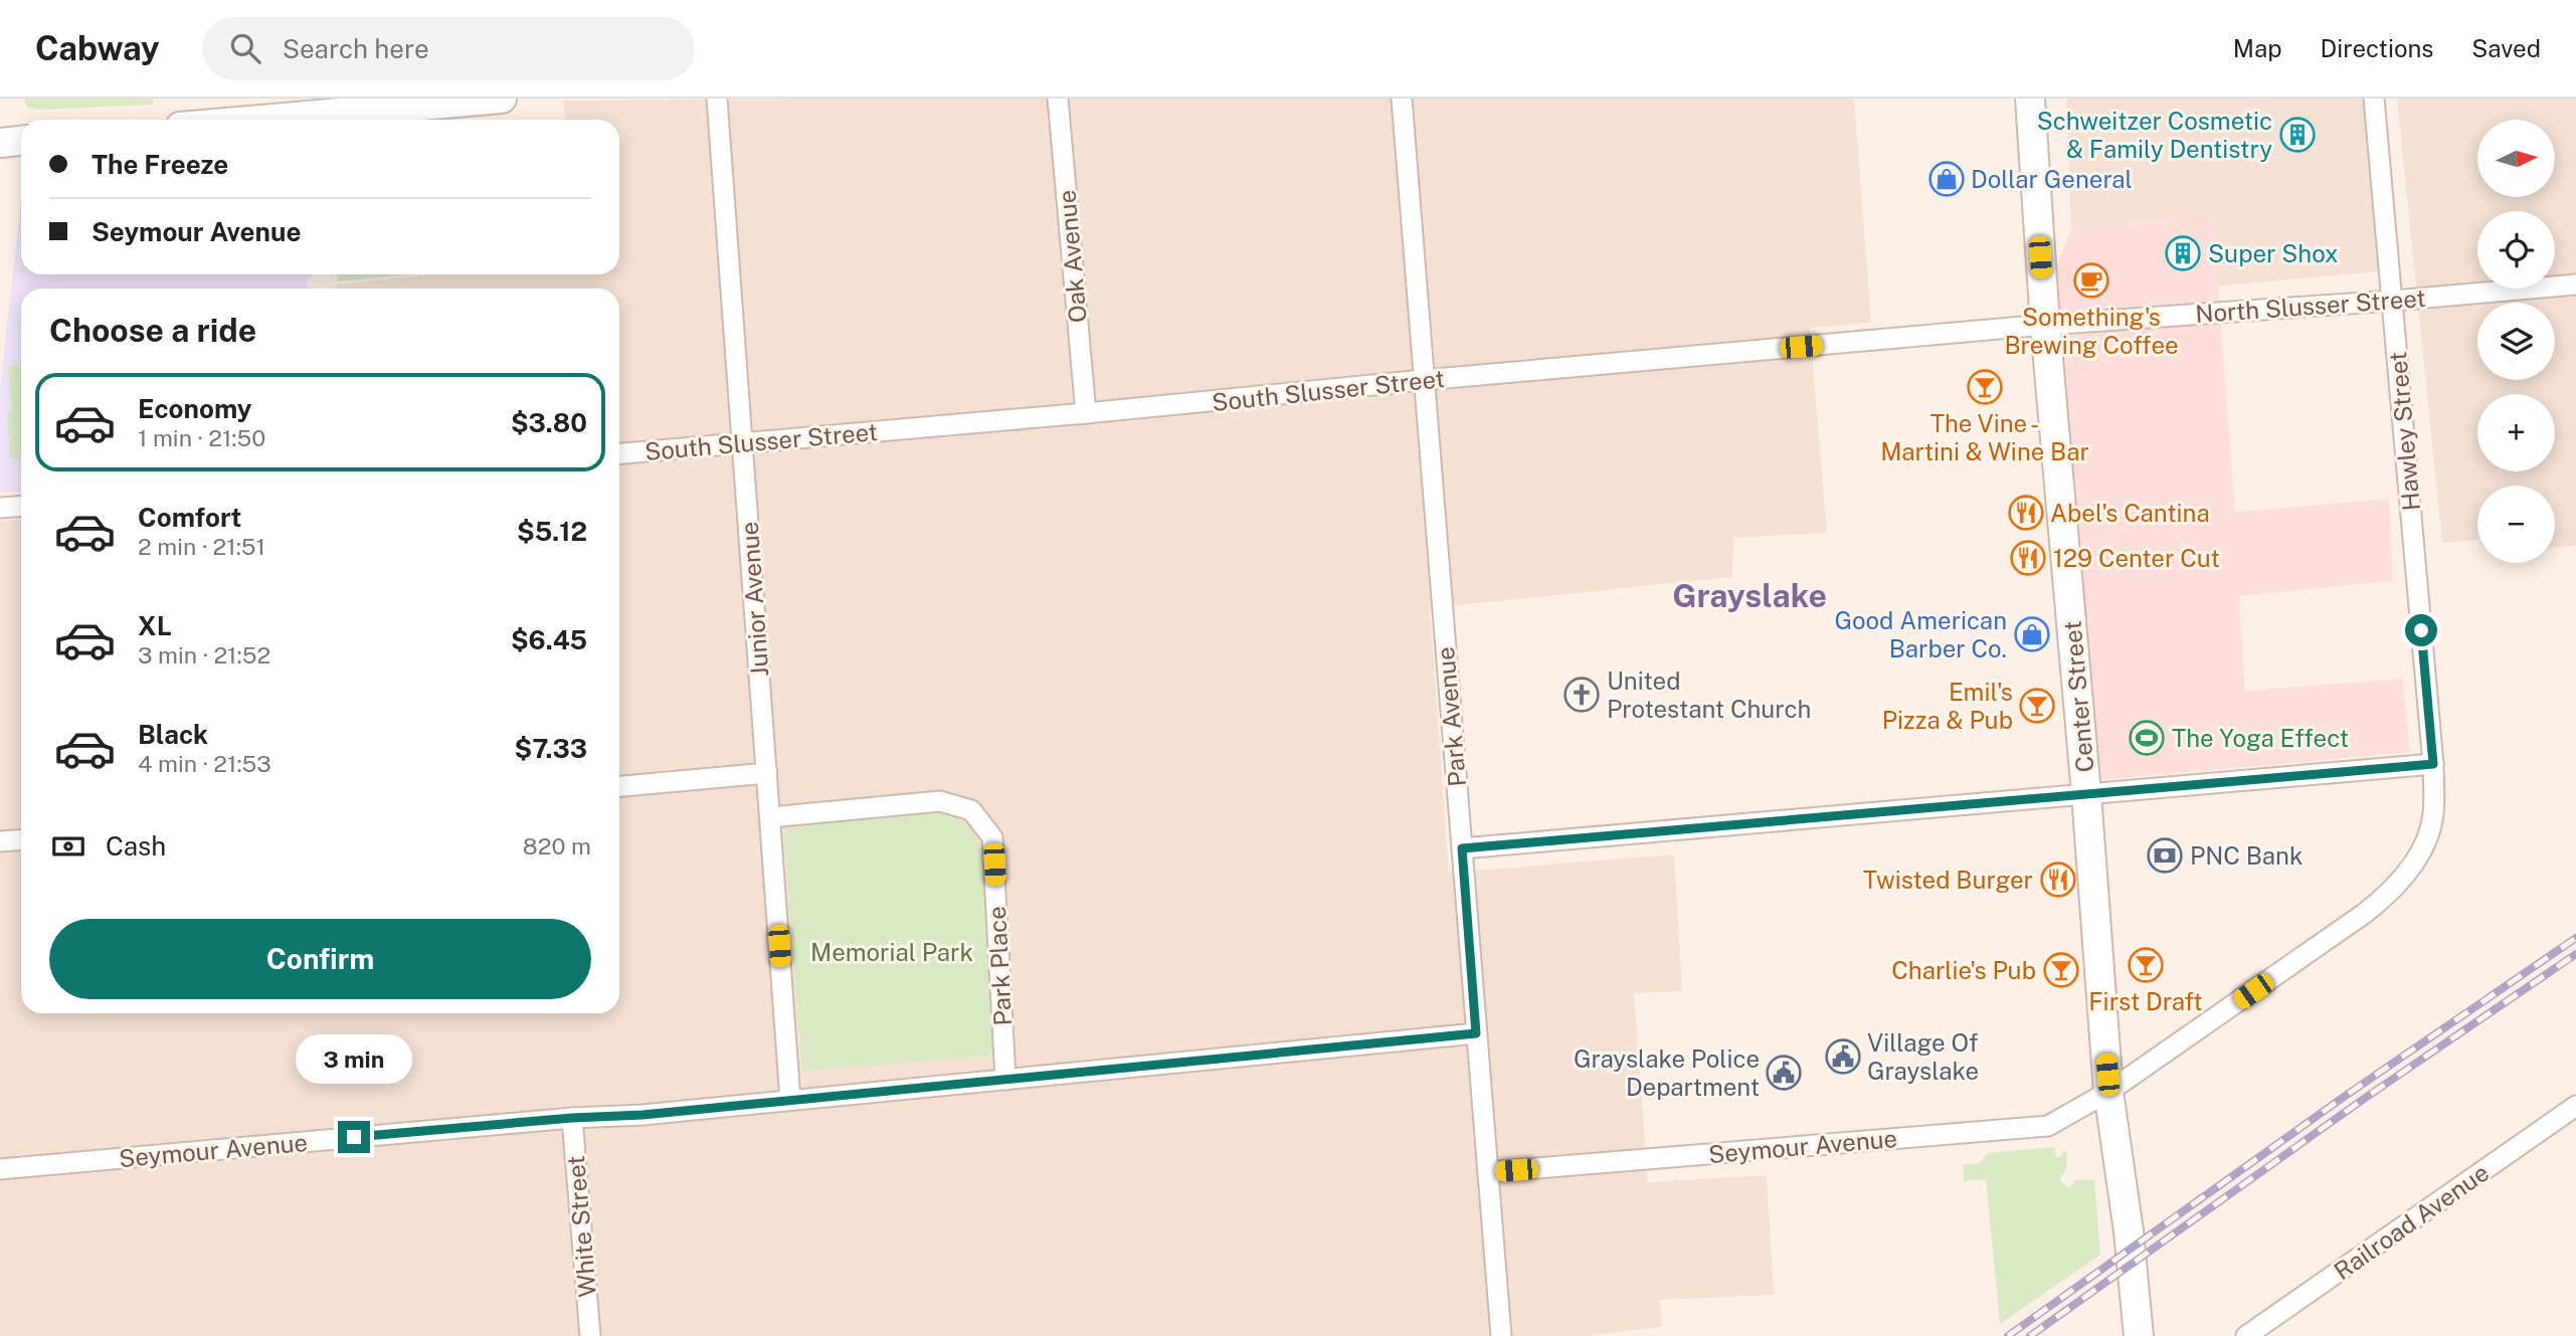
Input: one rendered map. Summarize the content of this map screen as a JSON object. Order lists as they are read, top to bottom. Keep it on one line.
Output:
{"streets":{"street":["Oak Avenue","North Slusser Street","South Slusser Street","Hawley Street","Junior Avenue","Center Street","Park Avenue","Park Place","Seymour Avenue","Railroad Avenue","White Street"]},"crossings":[["Oak Avenue","South Slusser Street"],["North Slusser Street","South Slusser Street"],["North Slusser Street","Hawley Street"],["North Slusser Street","Center Street"],["South Slusser Street","Junior Avenue"],["South Slusser Street","Center Street"],["South Slusser Street","Park Avenue"],["Hawley Street","Center Street"],["Hawley Street","Seymour Avenue"],["Junior Avenue","Park Place"],["Junior Avenue","Seymour Avenue"],["Center Street","Seymour Avenue"],["Park Avenue","Seymour Avenue"],["Park Place","Seymour Avenue"],["Seymour Avenue","White Street"]],"districts":["Grayslake"],"parks":["Memorial Park"],"places":{"building":["Schweitzer Cosmetic & Family Dentistry","Super Shox"],"shop":["Dollar General","Good American Barber Co."],"cafe":["Something's Brewing Coffee"],"bar":["The Vine - Martini & Wine Bar","Emil's Pizza & Pub","First Draft","Charlie's Pub"],"restaurant":["Abel's Cantina","129 Center Cut","Twisted Burger"],"church":["United Protestant Church"],"sports":["The Yoga Effect"],"bank":["PNC Bank"],"public building":["Village Of Grayslake","Grayslake Police Department"]},"north":"right","page":{"header":"Cabway","search":"Search here","nav":["Map","Directions","Saved"],"map_buttons":["+","−"],"banner":["The Freeze","Seymour Avenue"],"heading":"Choose a ride","list":[{"name":"Economy","note":"1 min · 21:50","value":"$3.80"},{"name":"Comfort","note":"2 min · 21:51","value":"$5.12"},{"name":"XL","note":"3 min · 21:52","value":"$6.45"},{"name":"Black","note":"4 min · 21:53","value":"$7.33"}],"pay":["Cash","820 m"],"buttons":"Confirm","bubble":"3 min"}}
